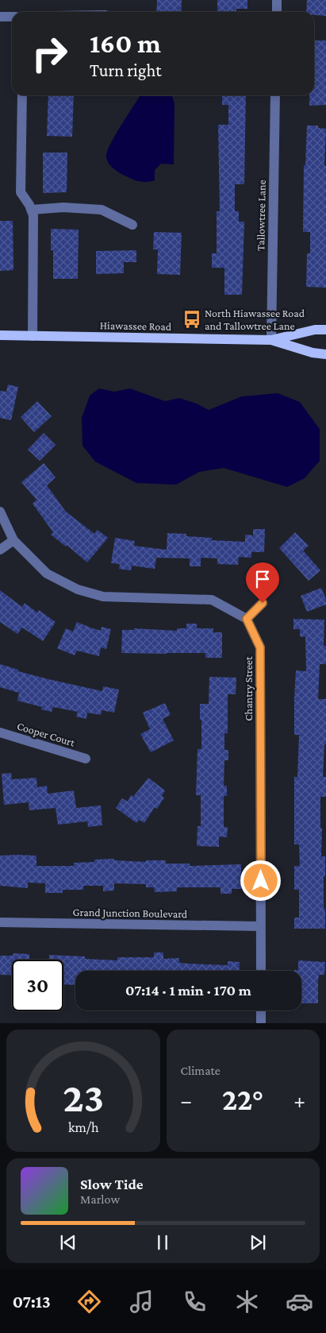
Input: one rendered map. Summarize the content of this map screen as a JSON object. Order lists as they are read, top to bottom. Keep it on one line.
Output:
{"streets":{"main road":["Hiawassee Road"],"street":["Tallowtree Lane","Chantry Street","Cooper Court","Grand Junction Boulevard"]},"crossings":[["Tallowtree Lane","Hiawassee Road"],["Chantry Street","Grand Junction Boulevard"]],"places":{"bus stop":["North Hiawassee Road and Tallowtree Lane"]},"page":{"turn":["160 m","Turn right"],"limit":"30","trip":"07:14 · 1 min · 170 m","tile":"Climate","heat":["−","22°","+"],"song":["Slow Tide","Marlow"],"tabs":"07:13","gauge":["23","km/h"]}}
